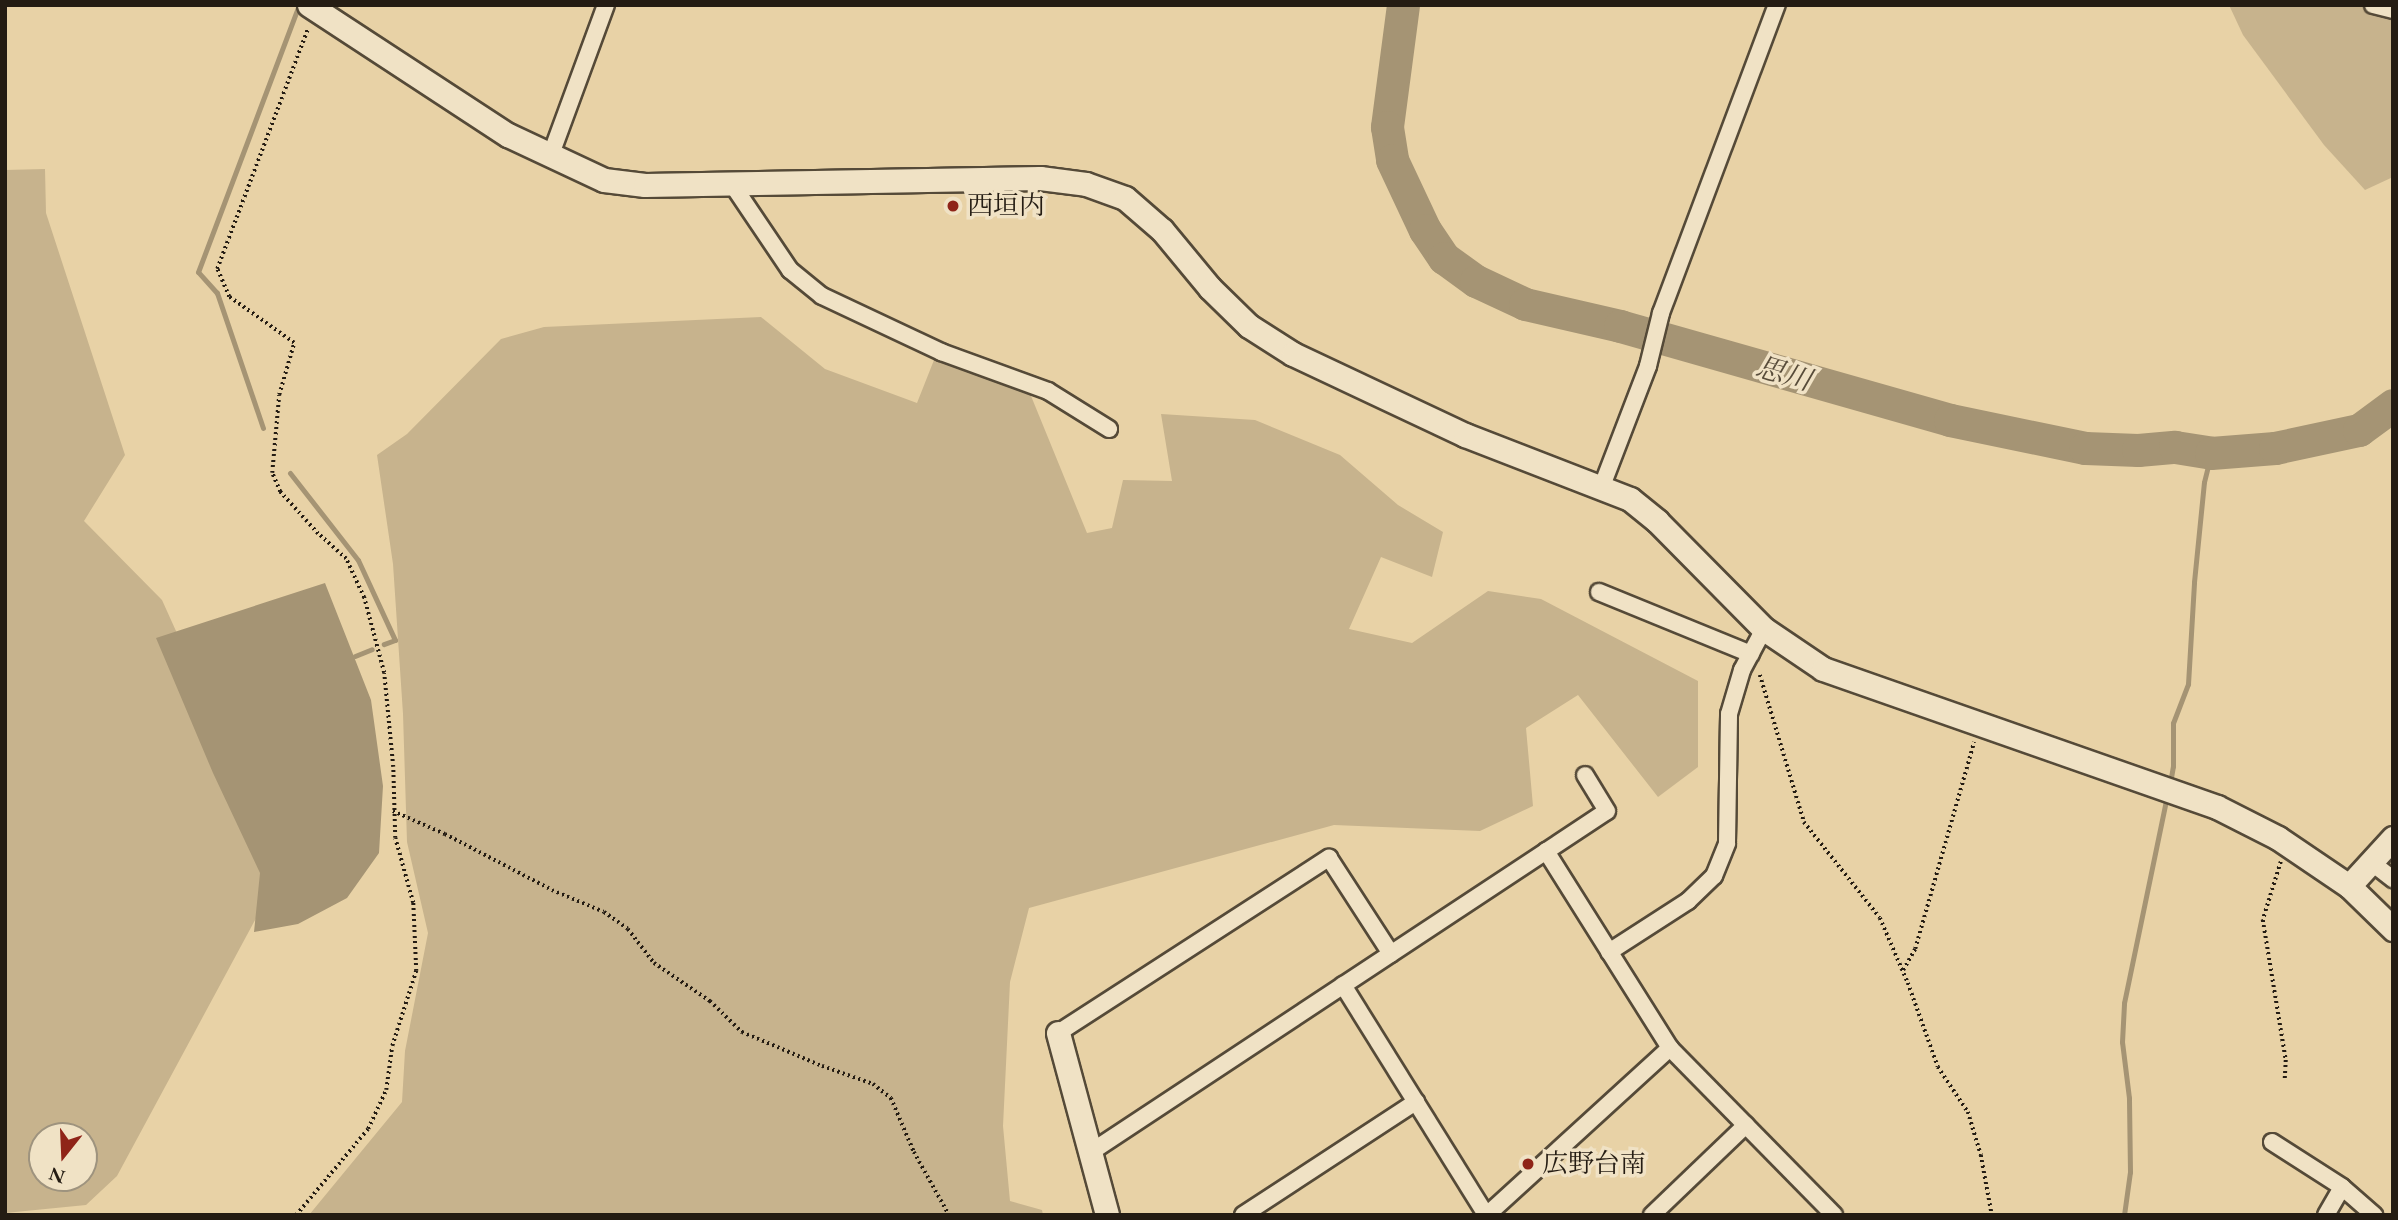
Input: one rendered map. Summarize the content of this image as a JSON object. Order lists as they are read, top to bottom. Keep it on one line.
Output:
{"water":["思川"],"places":["西垣内","広野台南"],"north":"bottom"}
